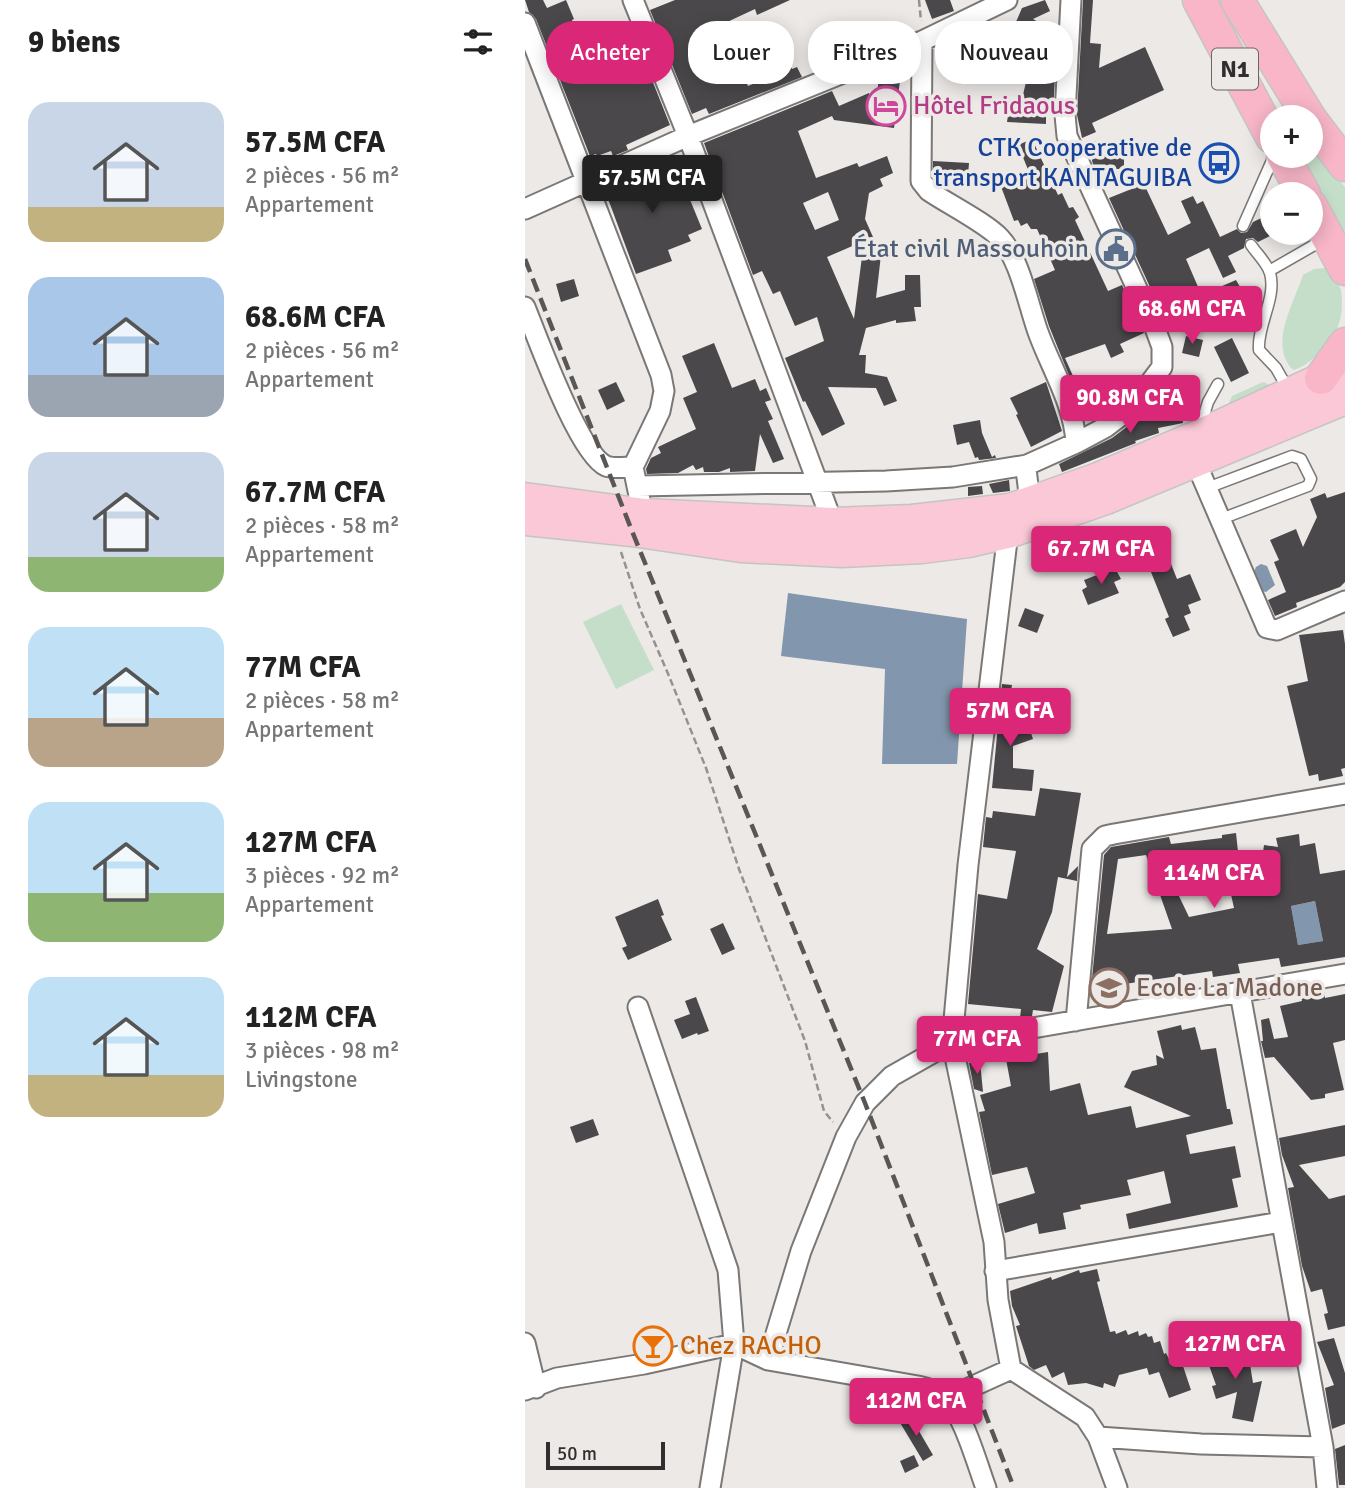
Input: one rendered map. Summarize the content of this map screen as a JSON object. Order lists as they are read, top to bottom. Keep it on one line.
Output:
{"streets":{"highway":["N1"]},"places":{"hotel":["Hôtel Fridaous"],"bus stop":["CTK Cooperative de transport KANTAGUIBA"],"public building":["État civil Massouhoin"],"school or university":["Ecole La Madone"],"bar":["Chez RACHO"]},"scale_bar":"50 m","page":{"heading":"9 biens","chip":["Acheter","Louer","Filtres","Nouveau"],"list":[{"name":"57.5M CFA","note":"2 pièces · 56 m² · Appartement"},{"name":"68.6M CFA","note":"2 pièces · 56 m² · Appartement"},{"name":"67.7M CFA","note":"2 pièces · 58 m² · Appartement"},{"name":"77M CFA","note":"2 pièces · 58 m² · Appartement"},{"name":"127M CFA","note":"3 pièces · 92 m² · Appartement"},{"name":"112M CFA","note":"3 pièces · 98 m² · Livingstone"}],"map_buttons":["+","−"],"price":["57.5M CFA","68.6M CFA","90.8M CFA","67.7M CFA","57M CFA","114M CFA","77M CFA","127M CFA","112M CFA"],"scale":"50 m"}}
